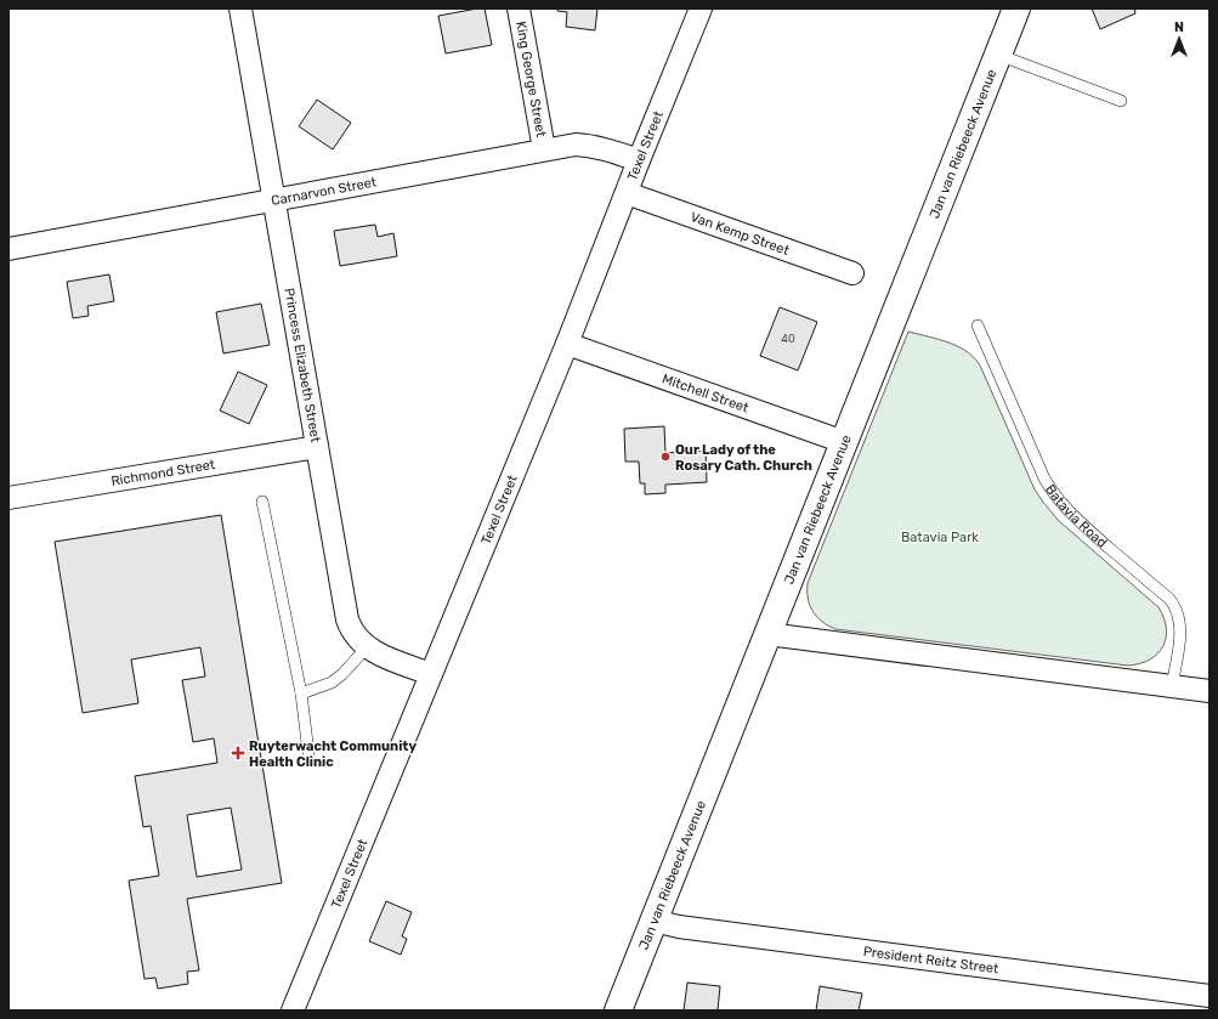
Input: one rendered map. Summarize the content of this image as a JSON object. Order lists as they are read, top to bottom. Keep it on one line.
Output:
{"streets":{"street":["King George Street","Jan van Riebeeck Avenue","Texel Street","Carnarvon Street","Van Kemp Street","Princess Elizabeth Street","Mitchell Street","Richmond Street","President Reitz Street"],"lane":["Batavia Road"]},"crossings":[["King George Street","Carnarvon Street"],["Jan van Riebeeck Avenue","Mitchell Street"],["Jan van Riebeeck Avenue","President Reitz Street"],["Texel Street","Carnarvon Street"],["Texel Street","Van Kemp Street"],["Texel Street","Princess Elizabeth Street"],["Texel Street","Mitchell Street"],["Carnarvon Street","Princess Elizabeth Street"],["Princess Elizabeth Street","Richmond Street"]],"parks":["Batavia Park"],"places":{"other":["Our Lady of the Rosary Cath. Church"],"health":["Ruyterwacht Community Health Clinic"]},"house_numbers":["40"],"north":"top"}
